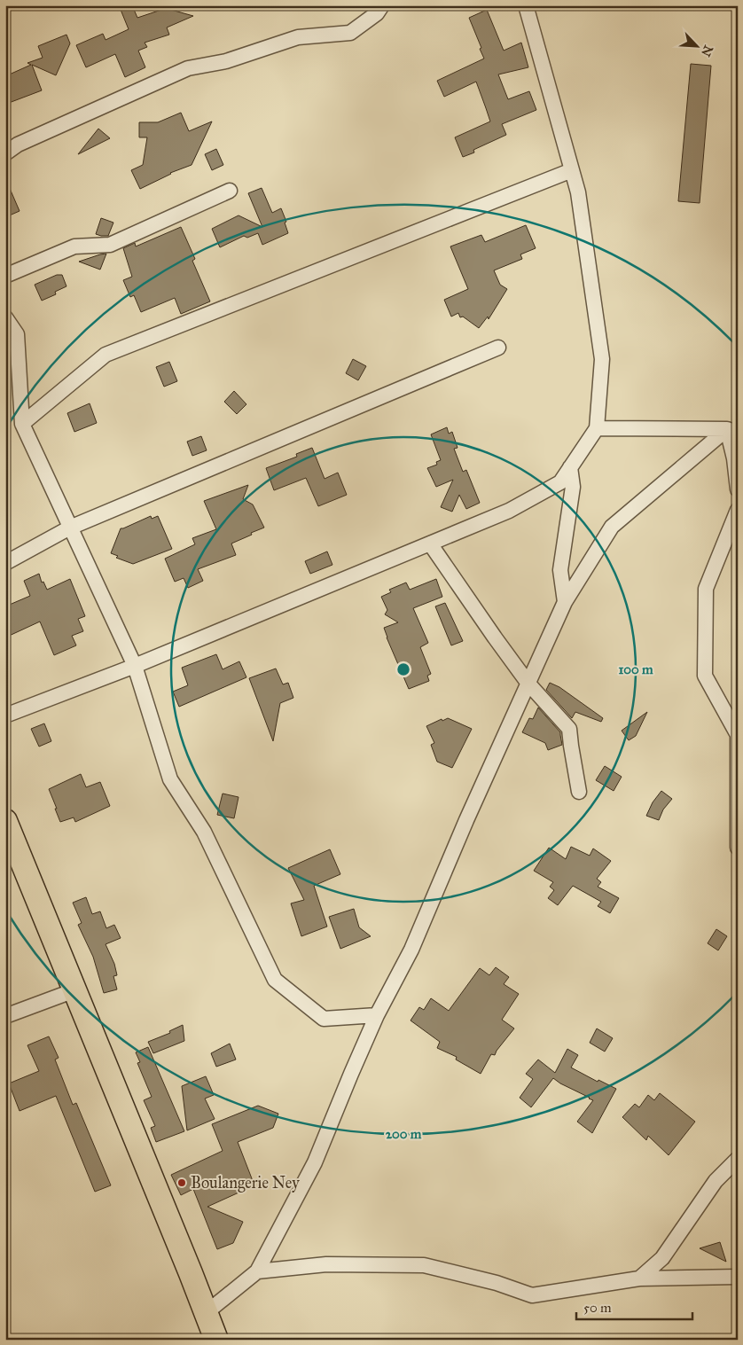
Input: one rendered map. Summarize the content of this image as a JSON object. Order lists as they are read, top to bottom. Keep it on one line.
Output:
{"places":["Boulangerie Ney"],"scale_bar":"50 m","north":"bottom right","rings":["100 m","200 m"]}
